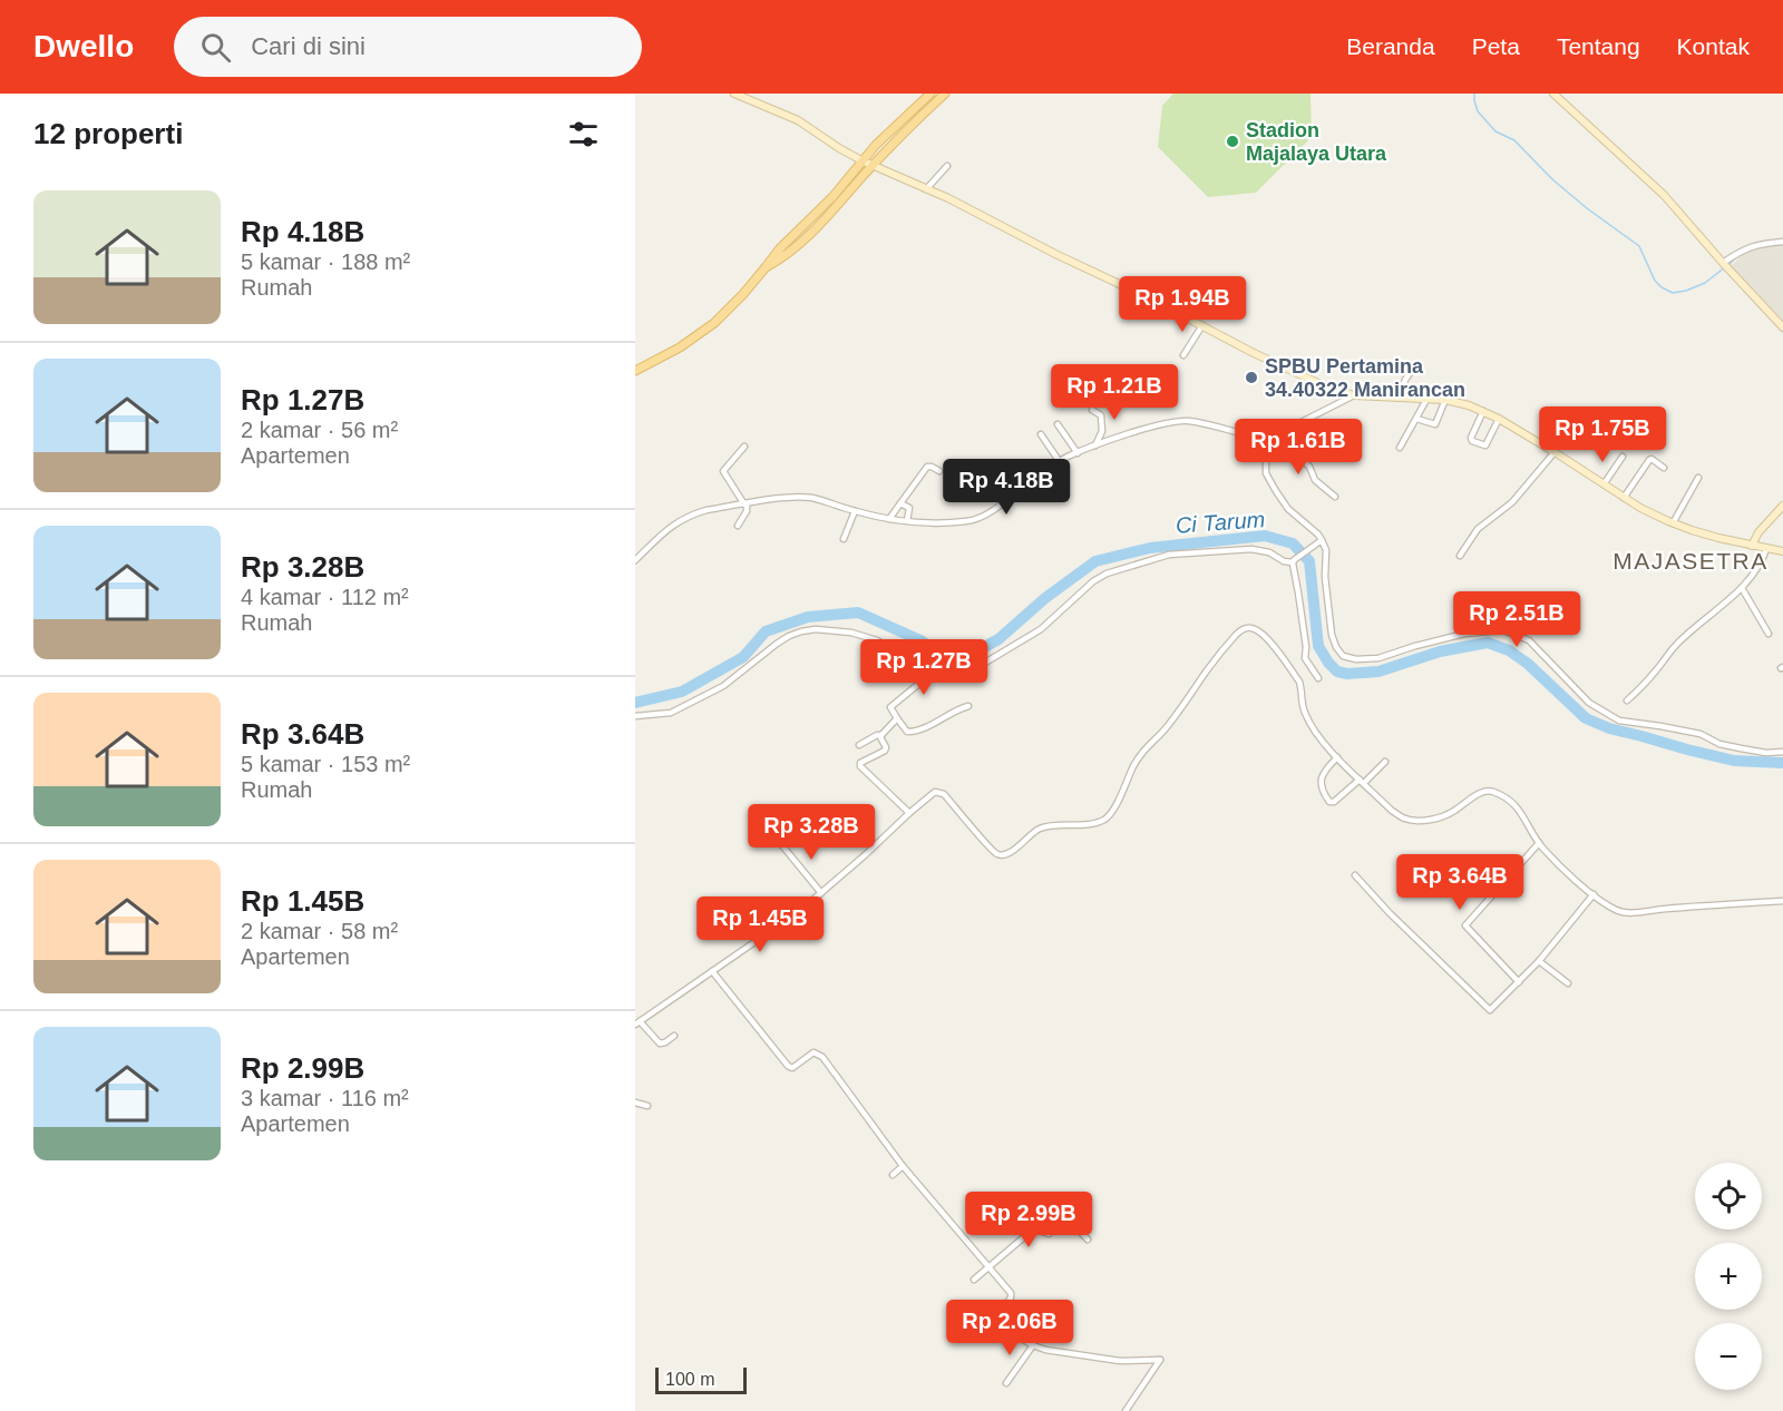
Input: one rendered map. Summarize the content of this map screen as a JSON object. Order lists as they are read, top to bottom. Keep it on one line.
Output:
{"districts":["MAJASETRA"],"water":["Ci Tarum"],"places":["Stadion Majalaya Utara","SPBU Pertamina 34.40322 Manirancan"],"scale_bar":"100 m","page":{"header":"Dwello","search":"Cari di sini","nav":["Beranda","Peta","Tentang","Kontak"],"heading":"12 properti","list":[{"name":"Rp 4.18B","note":"5 kamar · 188 m² · Rumah"},{"name":"Rp 1.27B","note":"2 kamar · 56 m² · Apartemen"},{"name":"Rp 3.28B","note":"4 kamar · 112 m² · Rumah"},{"name":"Rp 3.64B","note":"5 kamar · 153 m² · Rumah"},{"name":"Rp 1.45B","note":"2 kamar · 58 m² · Apartemen"},{"name":"Rp 2.99B","note":"3 kamar · 116 m² · Apartemen"}],"price":["Rp 1.94B","Rp 1.21B","Rp 1.75B","Rp 1.61B","Rp 4.18B","Rp 2.51B","Rp 1.27B","Rp 3.28B","Rp 3.64B","Rp 1.45B","Rp 2.99B","Rp 2.06B"],"map_buttons":["+","−"],"scale":"100 m"}}
